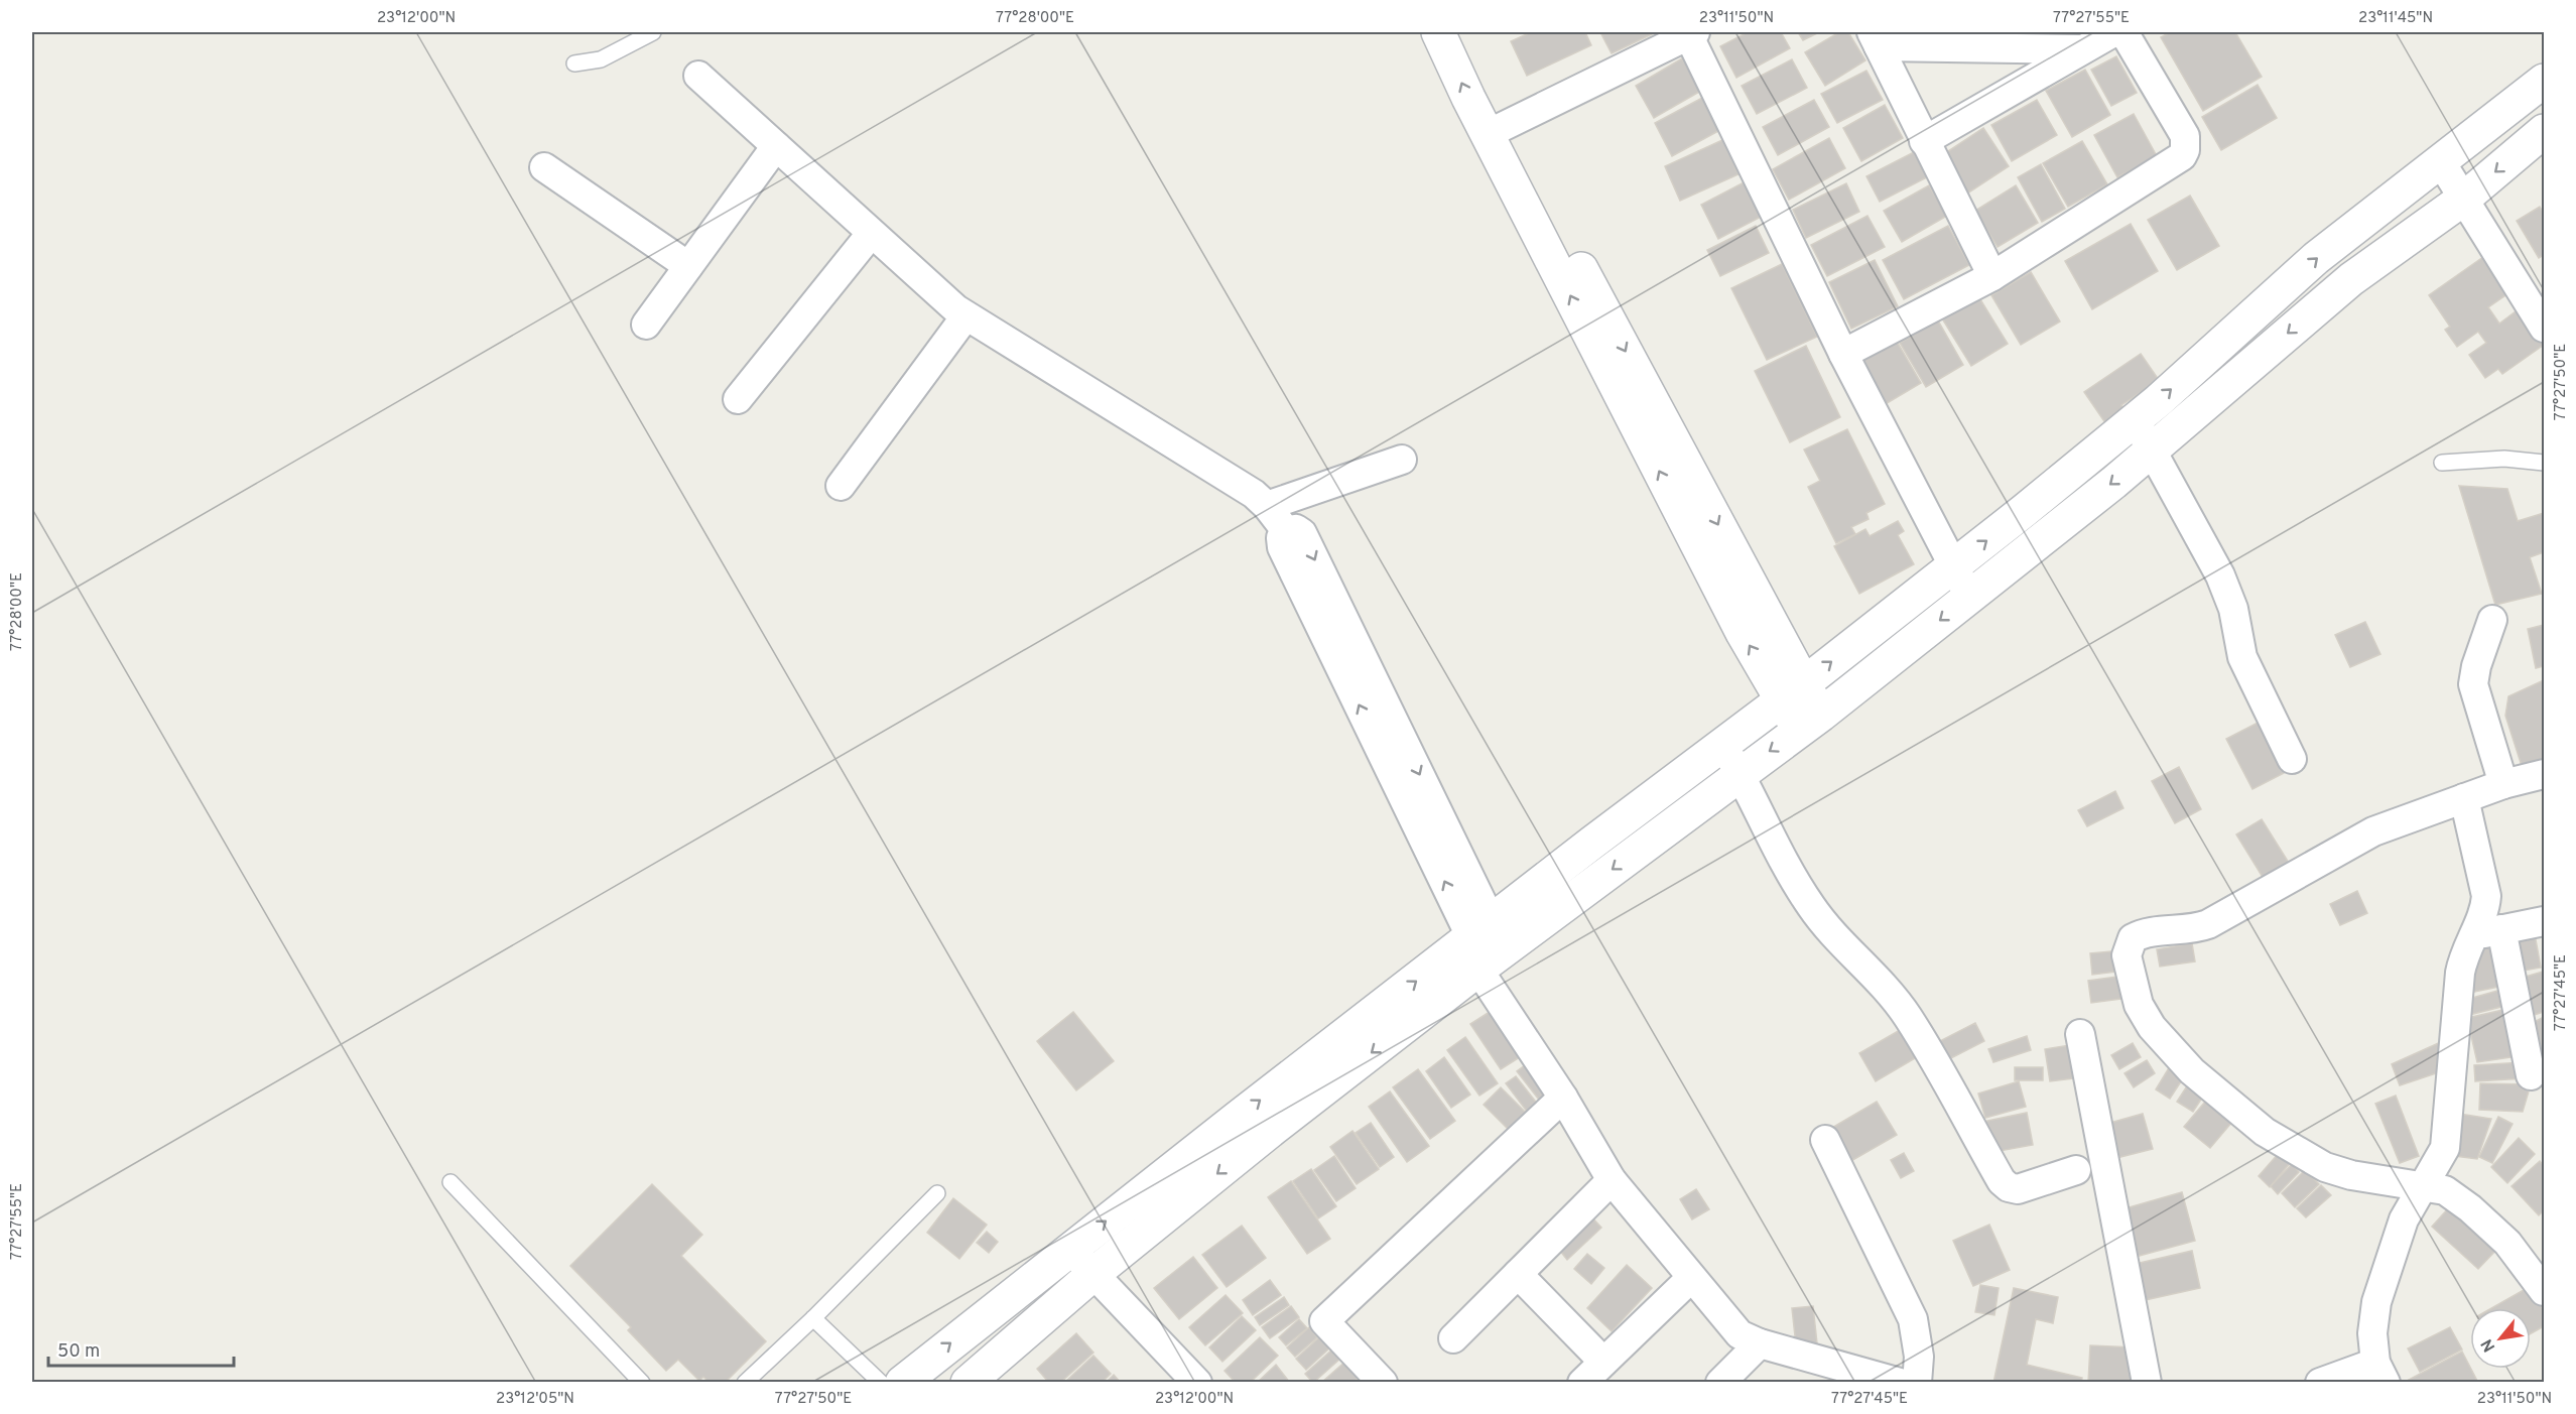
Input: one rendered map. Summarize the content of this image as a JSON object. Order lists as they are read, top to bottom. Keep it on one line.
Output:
{"scale_bar":"50 m","north":"bottom left","coordinates":["23°12'00\"N","77°28'00\"E","23°11'50\"N","77°27'55\"E","23°11'45\"N","77°27'50\"E","77°27'45\"E","23°12'05\"N"]}
